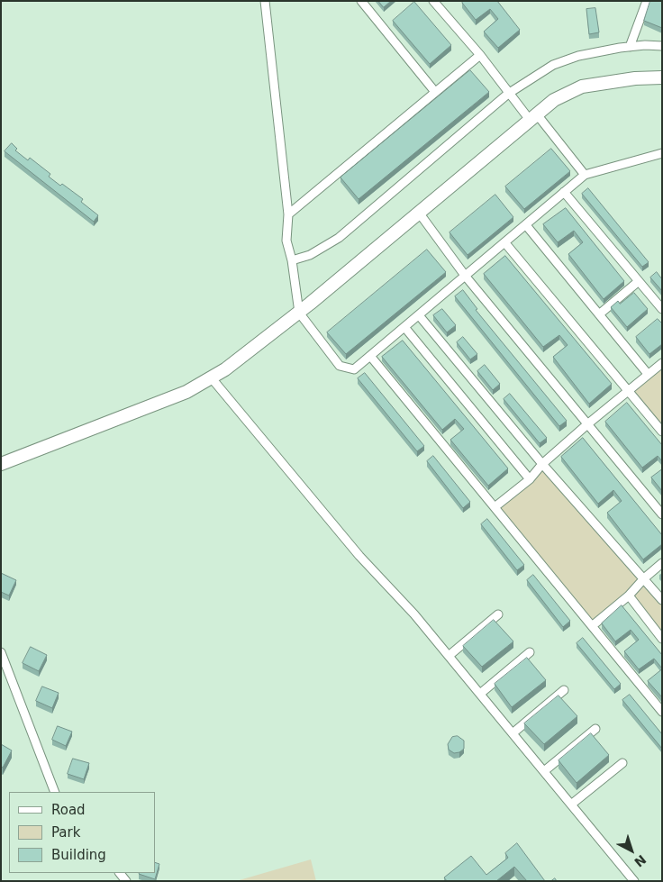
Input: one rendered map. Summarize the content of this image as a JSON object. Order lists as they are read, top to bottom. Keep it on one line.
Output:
{"legend":["Road","Park","Building"],"north":"bottom right"}
